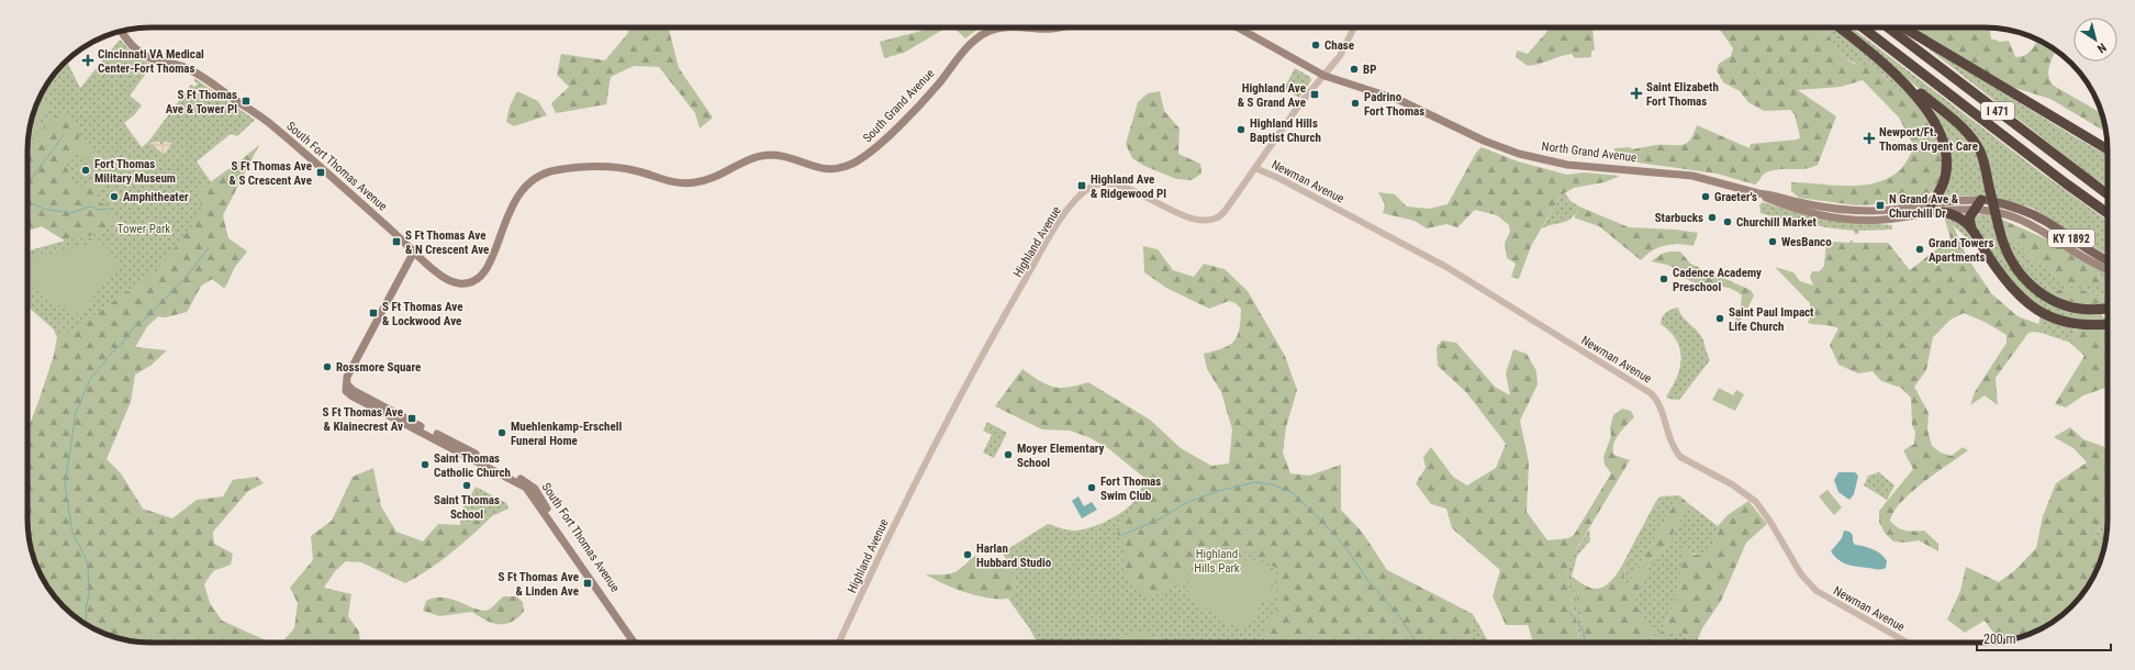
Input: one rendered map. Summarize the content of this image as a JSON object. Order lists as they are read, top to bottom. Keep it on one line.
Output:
{"streets":{"highway":["I 471"],"main road":["South Grand Avenue","North Grand Avenue","South Fort Thomas Avenue","KY 1892"],"street":["Newman Avenue","Highland Avenue"]},"crossings":[["South Grand Avenue","South Fort Thomas Avenue"],["North Grand Avenue","KY 1892"],["North Grand Avenue","Highland Avenue"],["Newman Avenue","Highland Avenue"],["KY 1892","Highland Avenue"]],"parks":["Tower Park","Highland Hills Park"],"places":{"other":["Chase","BP","Padrino Fort Thomas","Highland Hills Baptist Church","Fort Thomas Military Museum","Amphitheater","Graeter's","Starbucks","Churchill Market","WesBanco","Grand Towers Apartments","Cadence Academy Preschool","Saint Paul Impact Life Church","Rossmore Square","Muehlenkamp-Erschell Funeral Home","Moyer Elementary School","Saint Thomas Catholic Church","Saint Thomas School","Fort Thomas Swim Club","Harlan Hubbard Studio"],"health":["Cincinnati VA Medical Center-Fort Thomas","Saint Elizabeth Fort Thomas","Newport/Ft. Thomas Urgent Care"],"transit":["Highland Ave & S Grand Ave","S Ft Thomas Ave & Tower Pl","S Ft Thomas Ave & S Crescent Ave","Highland Ave & Ridgewood Pl","N Grand Ave & Churchill Dr","S Ft Thomas Ave & N Crescent Ave","S Ft Thomas Ave & Lockwood Ave","S Ft Thomas Ave & Klainecrest Av","S Ft Thomas Ave & Linden Ave"]},"scale_bar":"200 m","north":"bottom right"}
